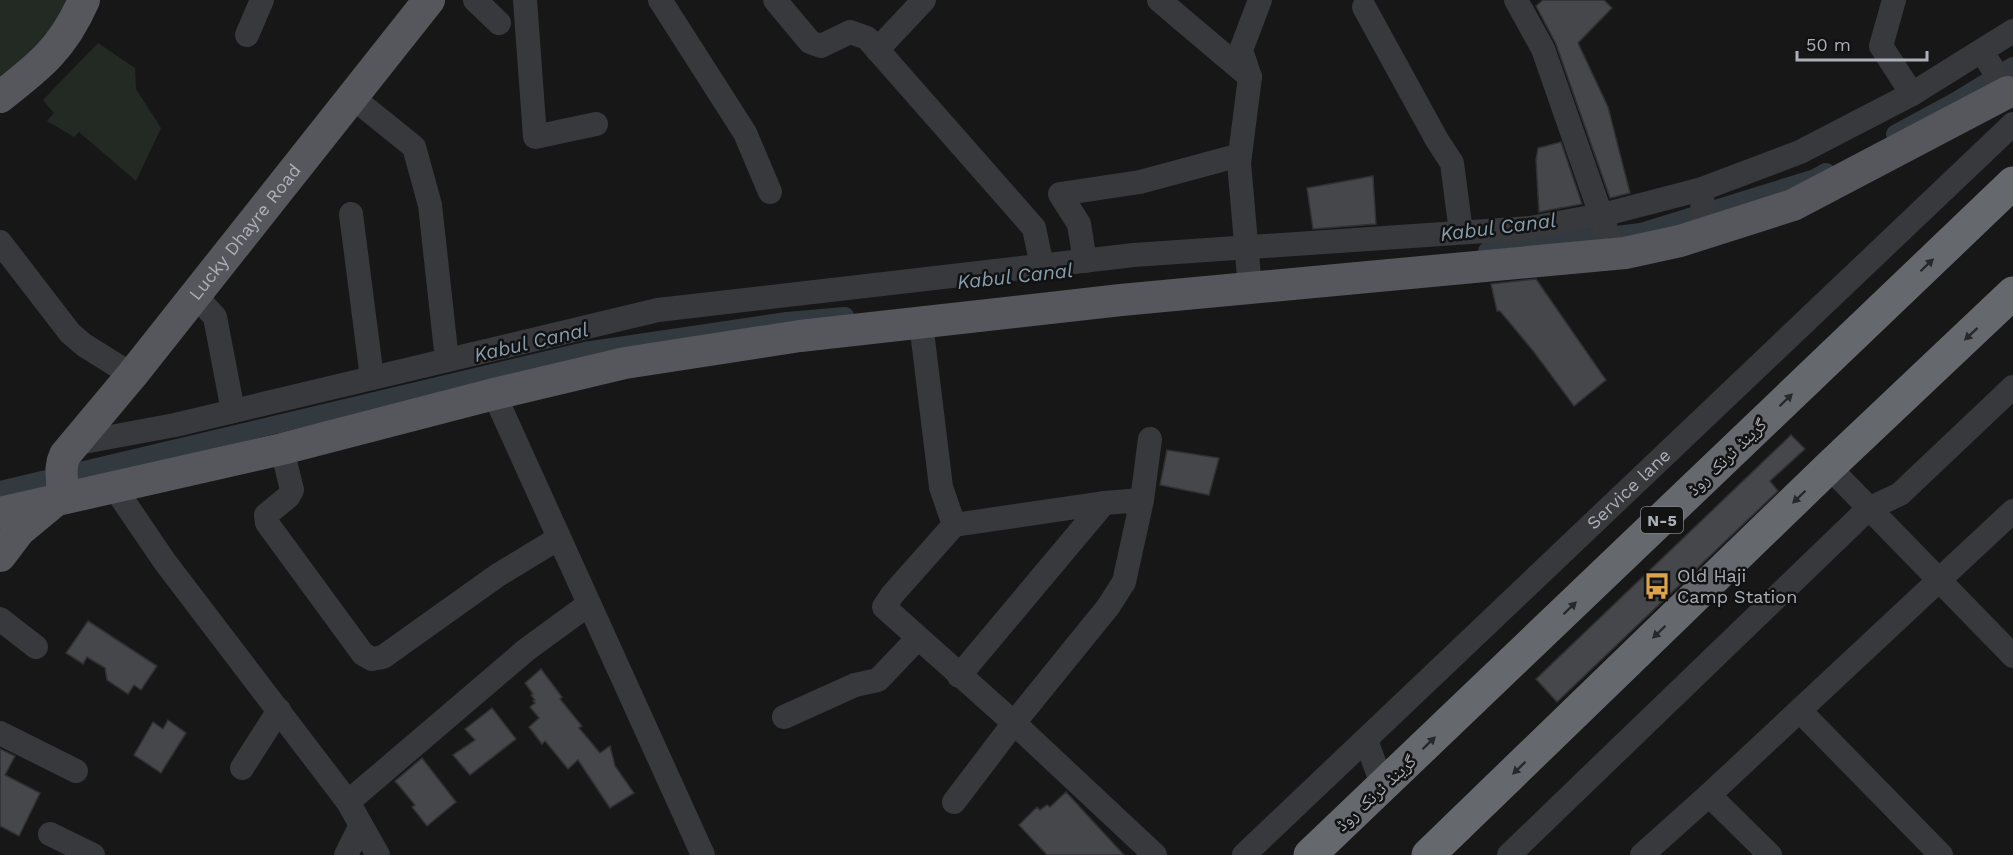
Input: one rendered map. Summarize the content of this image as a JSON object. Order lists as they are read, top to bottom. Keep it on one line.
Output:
{"streets":{"highway":["گرینڈ ٹرنک روڈ","N-5"],"main road":["Lucky Dhayre Road"],"street":["Service lane"]},"water":["Kabul Canal"],"places":{"bus stop":["Old Haji Camp Station"]},"scale_bar":"50 m"}
